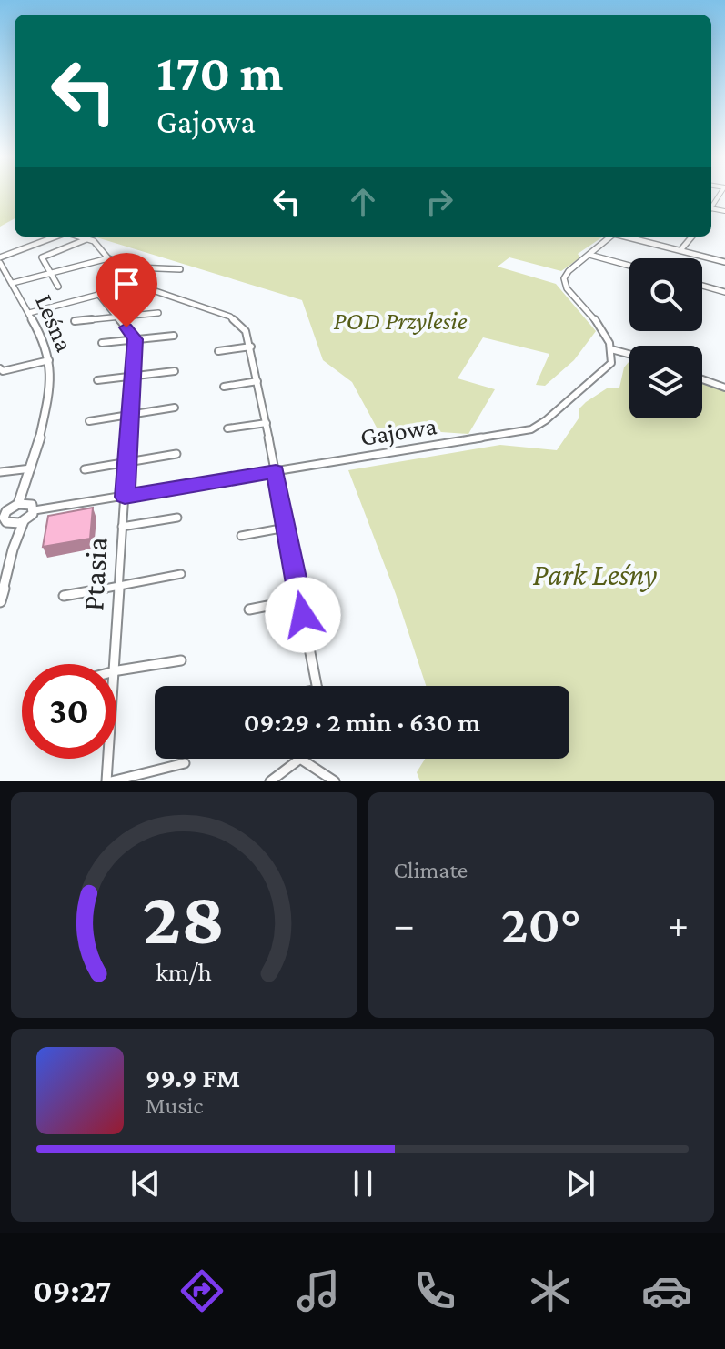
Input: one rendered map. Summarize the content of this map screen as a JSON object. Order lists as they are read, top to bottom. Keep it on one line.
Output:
{"streets":{"street":["Leśna","Gajowa","Ptasia"]},"crossings":[["Leśna","Gajowa"],["Gajowa","Ptasia"]],"parks":["POD Przylesie","Park Leśny"],"page":{"turn":["170 m","Gajowa"],"limit":"30","trip":"09:29 · 2 min · 630 m","tile":"Climate","heat":["−","20°","+"],"song":["99.9 FM","Music"],"tabs":"09:27","gauge":["28","km/h"]}}
